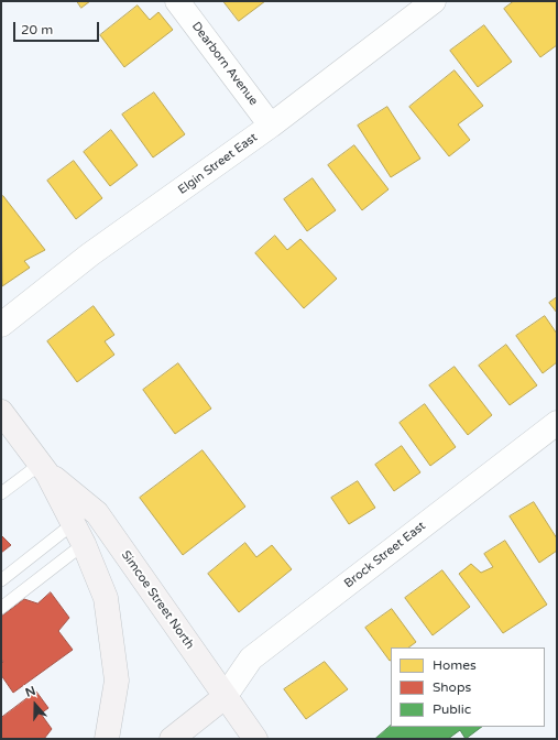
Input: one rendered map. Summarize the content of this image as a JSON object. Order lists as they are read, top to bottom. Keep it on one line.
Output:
{"streets":{"main road":["Simcoe Street North"],"street":["Dearborn Avenue","Elgin Street East","Brock Street East"]},"crossings":[["Dearborn Avenue","Elgin Street East"],["Brock Street East","Simcoe Street North"]],"legend":["Homes","Shops","Public"],"scale_bar":"20 m","north":"top"}
